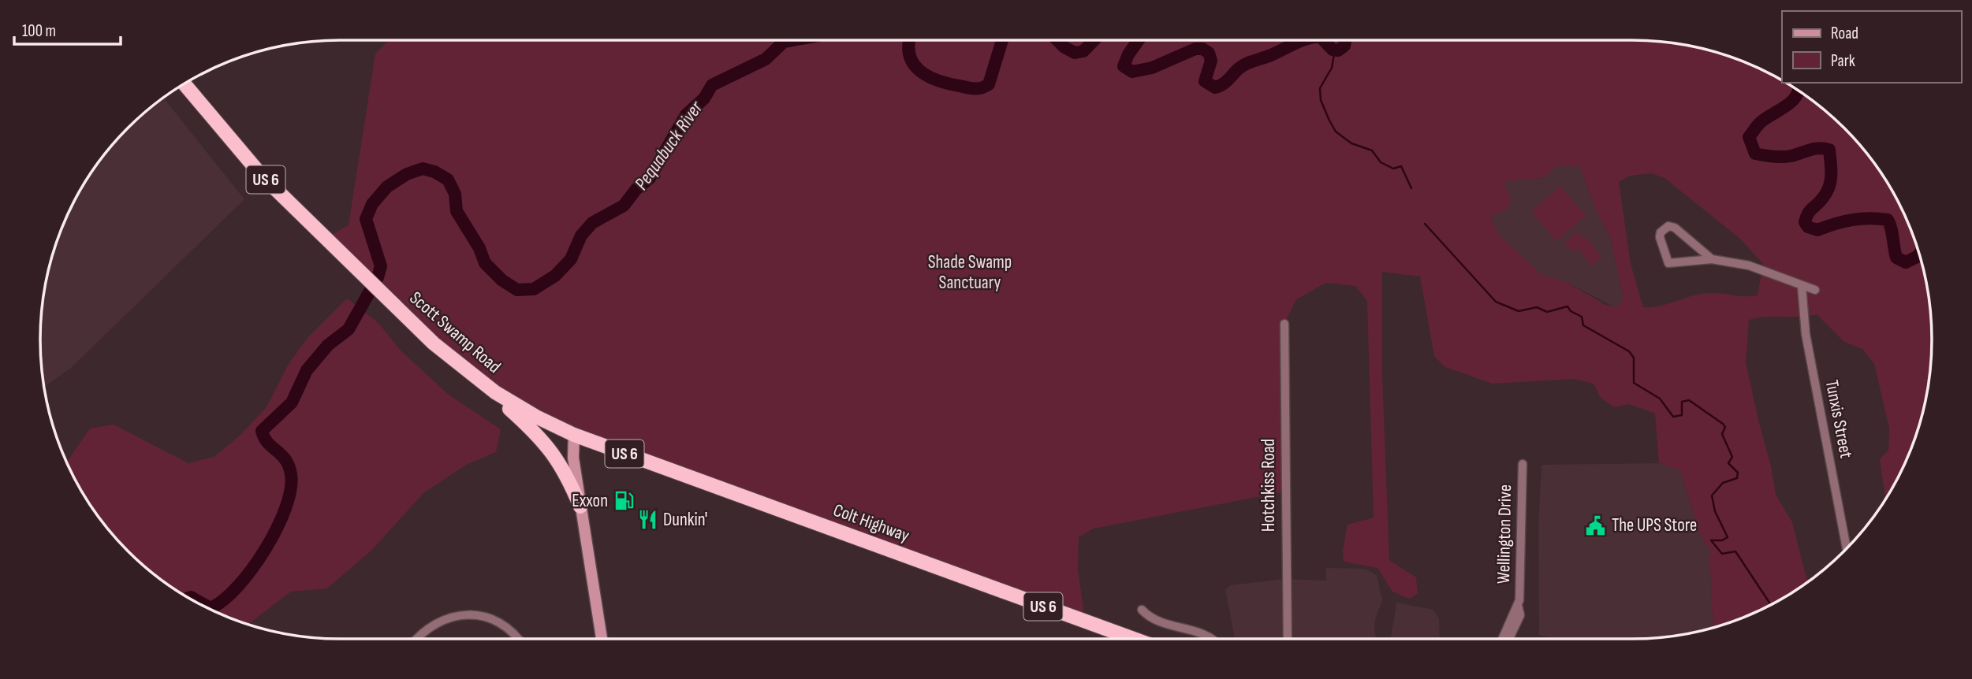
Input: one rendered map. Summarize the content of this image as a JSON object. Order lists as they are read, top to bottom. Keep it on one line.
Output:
{"streets":{"highway":["US 6","Scott Swamp Road","Colt Highway"],"street":["Tunxis Street","Hotchkiss Road","Wellington Drive"]},"crossings":[["Scott Swamp Road","Colt Highway"]],"water":["Pequabuck River"],"parks":["Shade Swamp Sanctuary"],"places":{"fuel station":["Exxon"],"restaurant":["Dunkin'"],"public building":["The UPS Store"]},"legend":["Road","Park"],"scale_bar":"100 m"}
